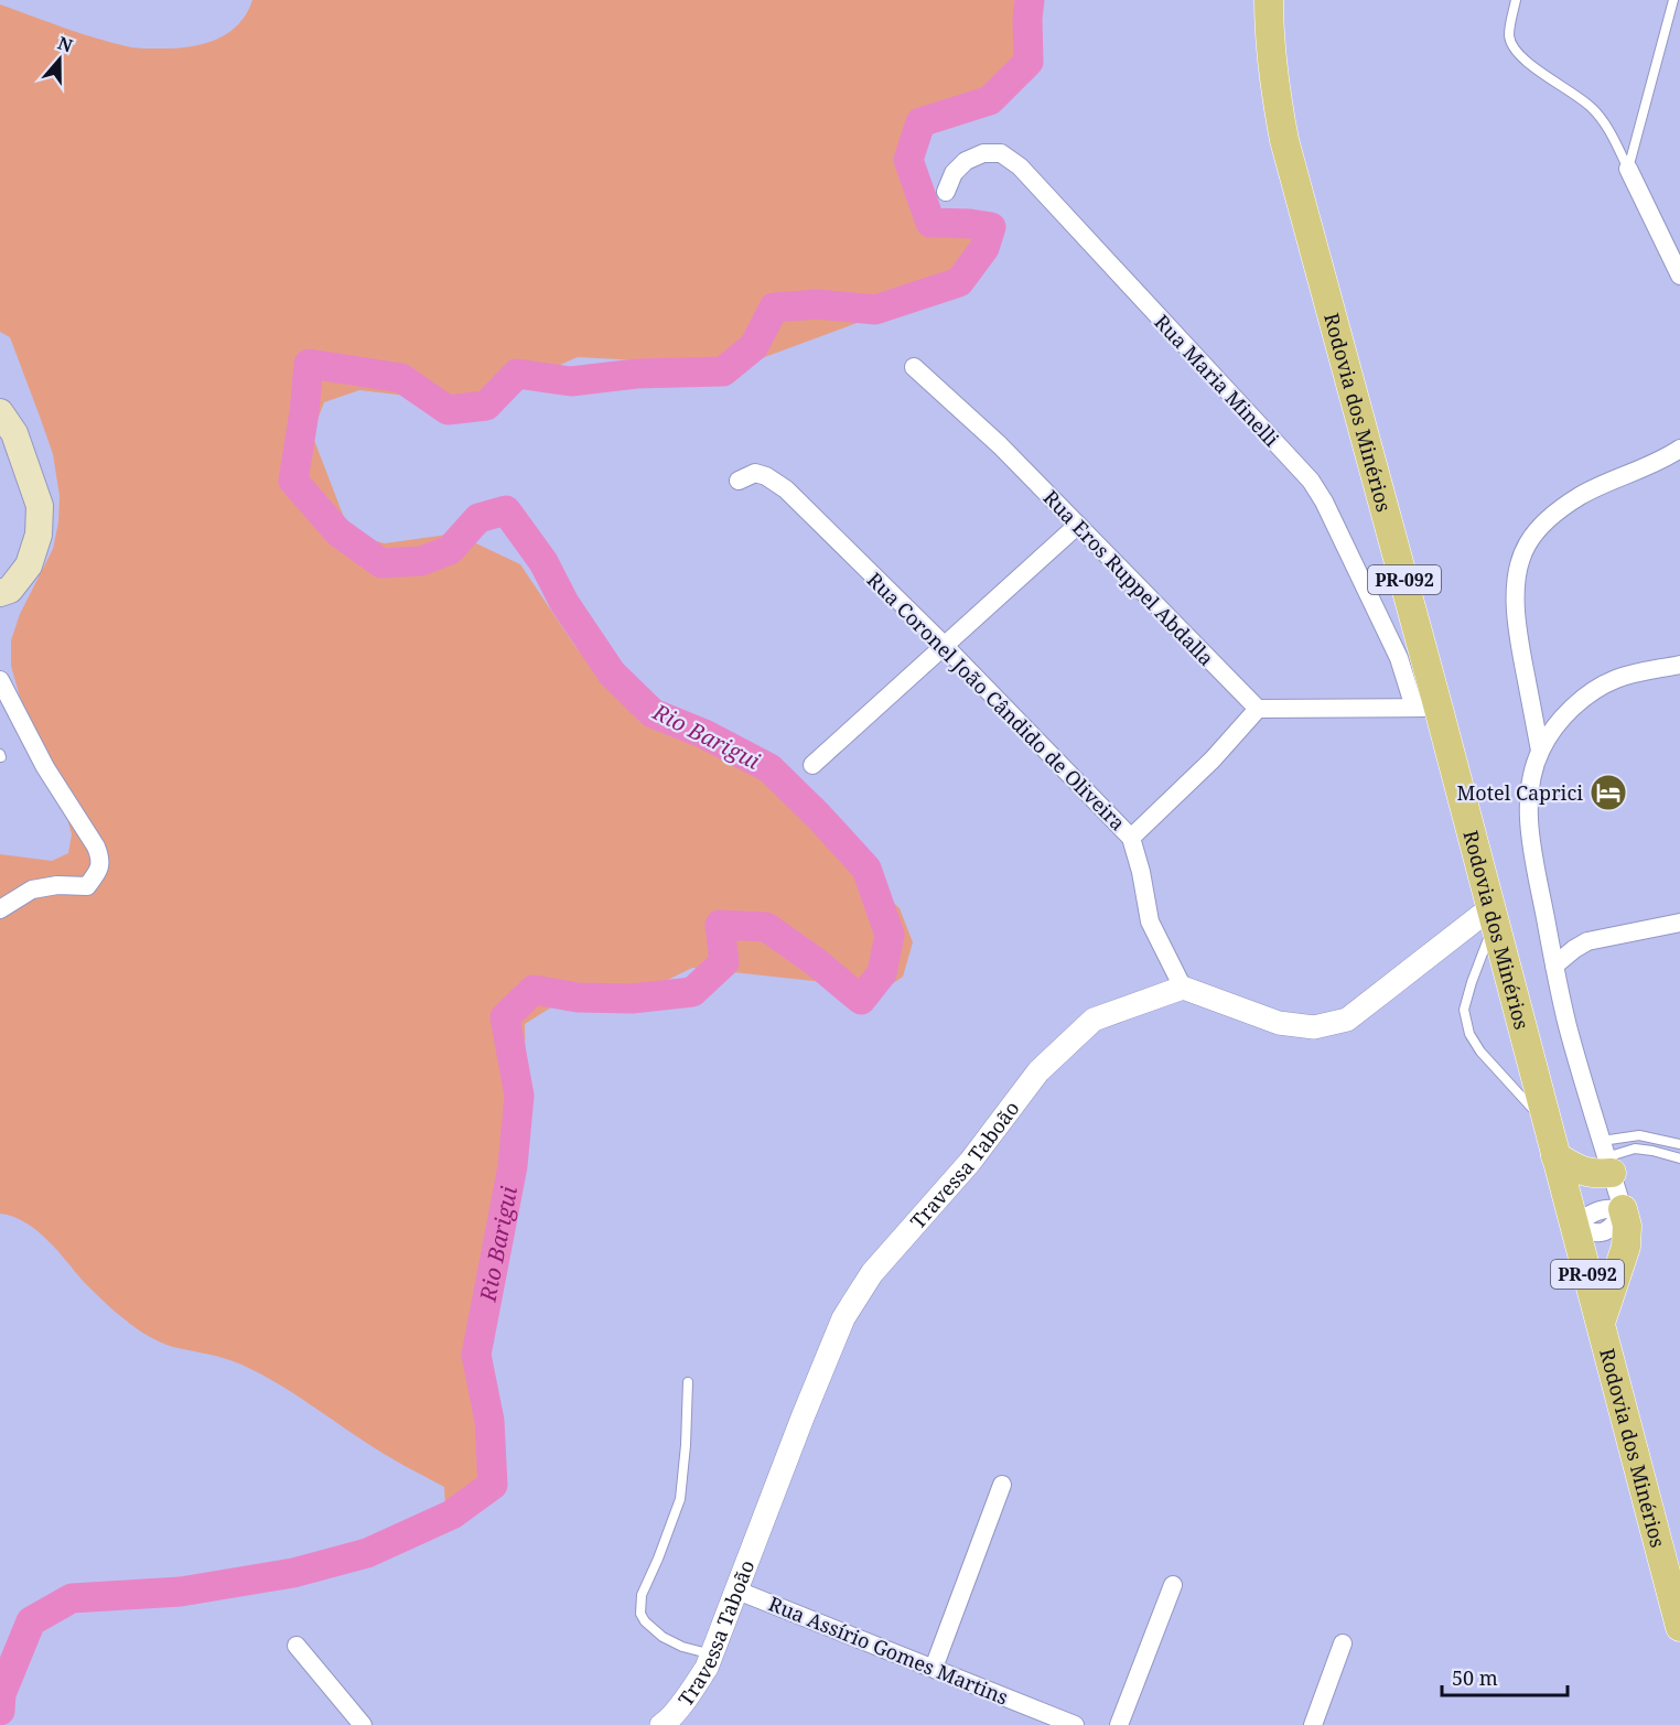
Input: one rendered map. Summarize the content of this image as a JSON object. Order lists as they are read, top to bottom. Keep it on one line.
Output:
{"streets":{"main road":["Rodovia dos Minérios","PR-092"],"street":["Rua Maria Minelli","Rua Eros Ruppel Abdalla","Rua Coronel João Cândido de Oliveira","Travessa Taboão","Rua Assírio Gomes Martins"]},"crossings":[["Rua Maria Minelli","Rodovia dos Minérios"],["Rua Coronel João Cândido de Oliveira","Travessa Taboão"],["Travessa Taboão","Rua Assírio Gomes Martins"]],"water":["Rio Barigui"],"places":{"hotel":["Motel Caprici"]},"scale_bar":"50 m","north":"top"}
